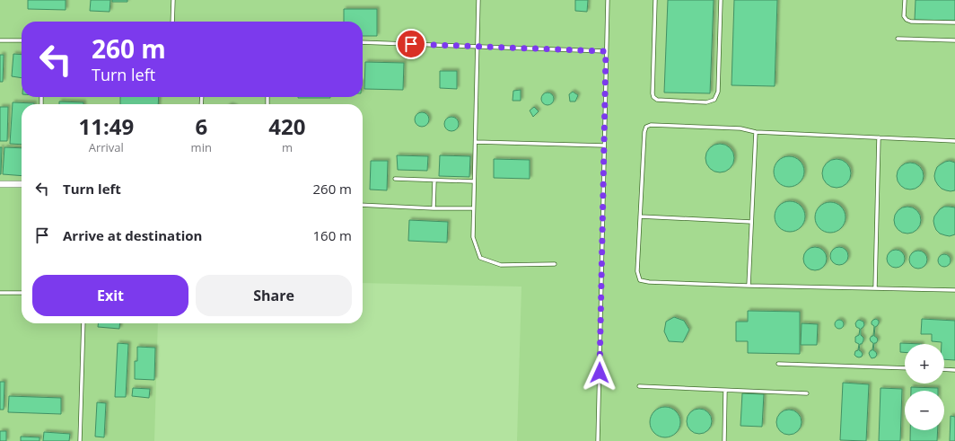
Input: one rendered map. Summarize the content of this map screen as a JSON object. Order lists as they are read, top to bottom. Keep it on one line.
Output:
{"page":{"turn":["260 m","Turn left"],"eta":["11:49","Arrival","6","min","420","m"],"list":[{"name":"Turn left","value":"260 m"},{"name":"Arrive at destination","value":"160 m"}],"buttons":["Exit","Share"],"map_buttons":["+","−"]}}
